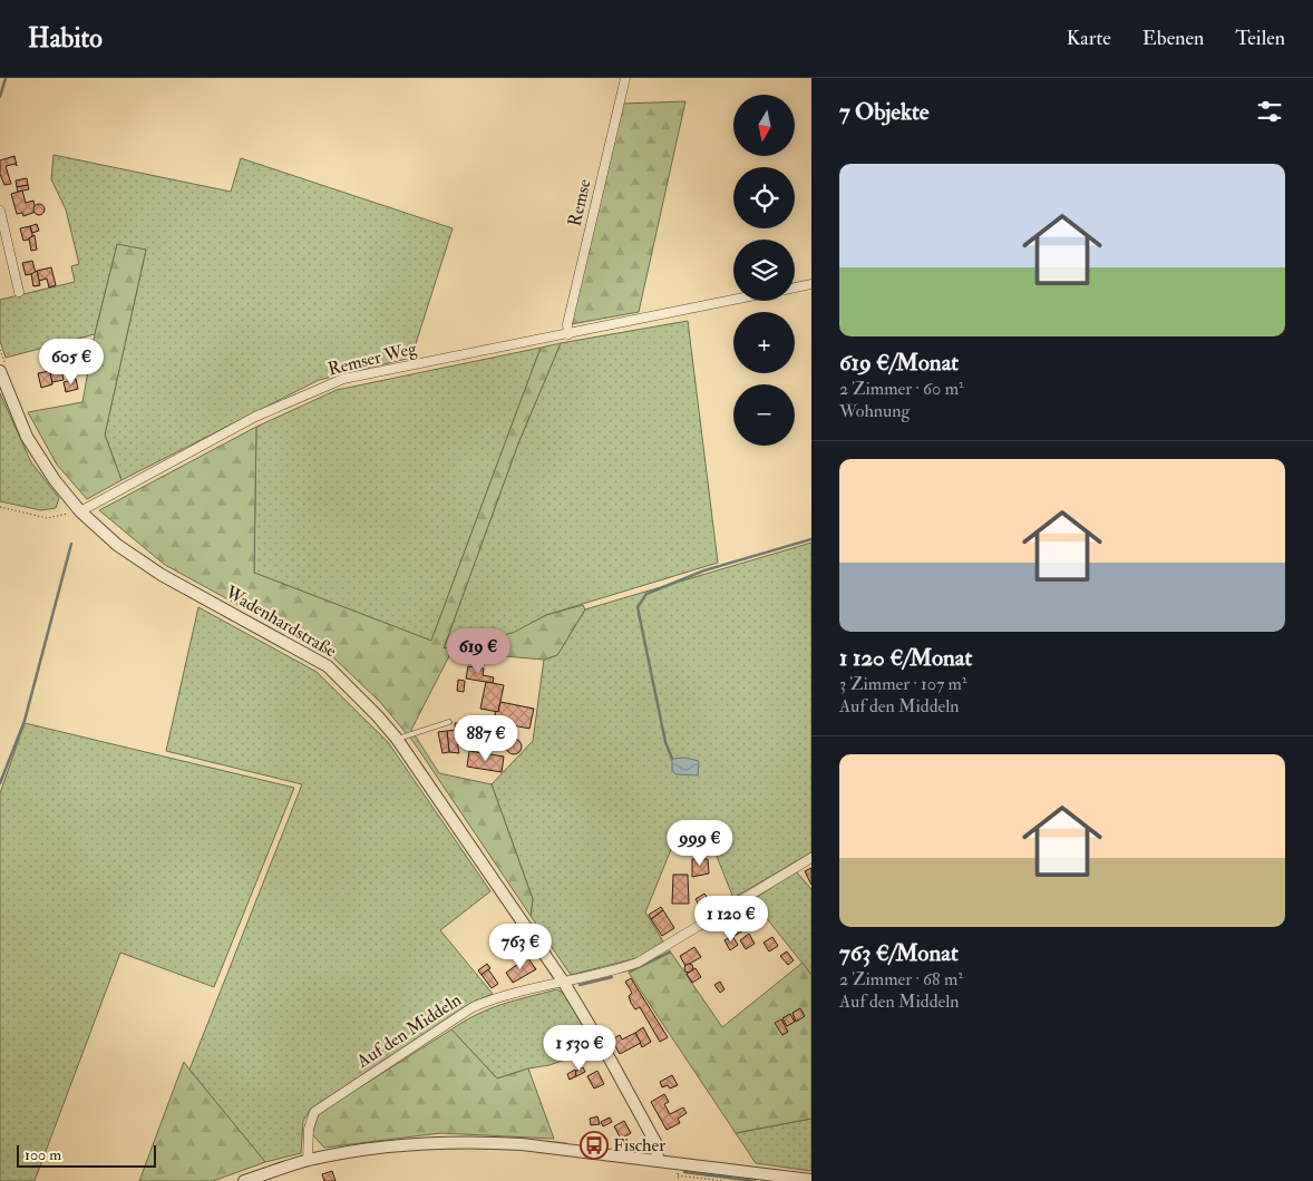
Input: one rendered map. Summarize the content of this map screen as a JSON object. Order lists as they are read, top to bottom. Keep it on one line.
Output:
{"streets":{"street":["Remse","Remser Weg","Wadenhardstraße","Auf den Middeln"]},"crossings":[["Remse","Remser Weg"],["Remser Weg","Wadenhardstraße"],["Wadenhardstraße","Auf den Middeln"]],"places":{"bus stop":["Fischer"]},"scale_bar":"100 m","north":"bottom","page":{"header":"Habito","nav":["Karte","Ebenen","Teilen"],"heading":"7 Objekte","map_buttons":["+","−"],"list":[{"name":"619 €/Monat","note":"2 Zimmer · 60 m² · Wohnung"},{"name":"1 120 €/Monat","note":"3 Zimmer · 107 m² · Auf den Middeln"},{"name":"763 €/Monat","note":"2 Zimmer · 68 m² · Auf den Middeln"}],"price":["605 €","619 €","887 €","999 €","1 120 €","763 €","1 530 €"],"scale":"100 m"}}
